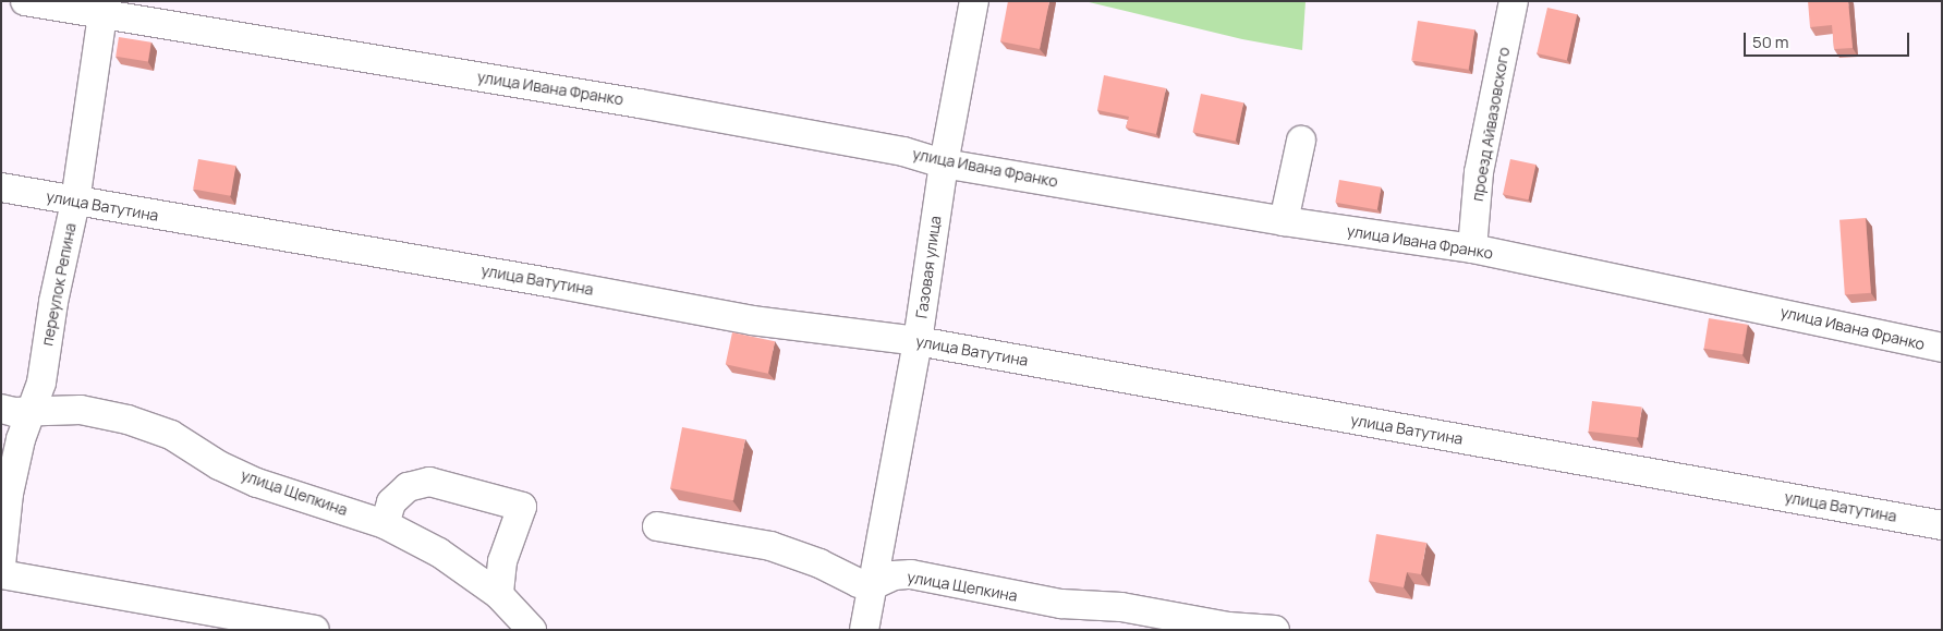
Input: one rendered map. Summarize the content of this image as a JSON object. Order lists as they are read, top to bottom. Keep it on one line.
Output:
{"streets":{"street":["улица Ивана Франко","проезд Айвазовского","улица Ватутина","Газовая улица","переулок Репина","улица Щепкина"]},"crossings":[["улица Ивана Франко","проезд Айвазовского"],["улица Ивана Франко","Газовая улица"],["улица Ивана Франко","переулок Репина"],["улица Ватутина","Газовая улица"],["улица Ватутина","переулок Репина"],["Газовая улица","улица Щепкина"],["переулок Репина","улица Щепкина"]],"scale_bar":"50 m"}
